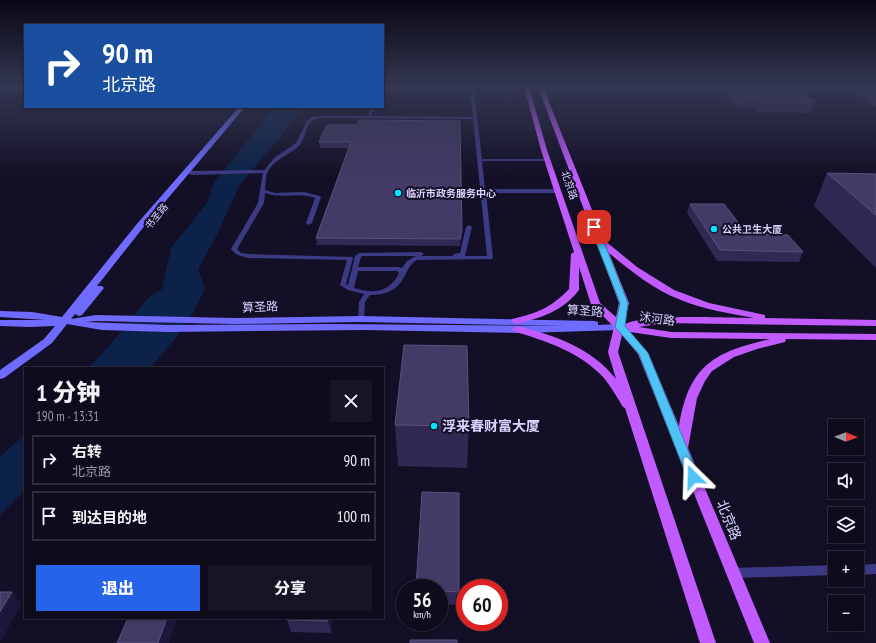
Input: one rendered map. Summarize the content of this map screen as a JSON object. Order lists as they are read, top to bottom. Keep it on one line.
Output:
{"streets":{"main road":["北京路","沭河路"],"street":["书圣路","算圣路"]},"crossings":[["北京路","算圣路"],["北京路","沭河路"],["书圣路","算圣路"],["算圣路","沭河路"]],"places":["临沂市政务服务中心","公共卫生大厦","浮来春财富大厦"],"north":"right","page":{"turn":["90 m","北京路"],"heading":["1 分钟","190 m · 13:31"],"map_buttons":["+","−"],"list":[{"name":"右转","note":"北京路","value":"90 m"},{"name":"到达目的地","value":"100 m"}],"buttons":["退出","分享"],"speed":"56 km/h","limit":"60"}}
